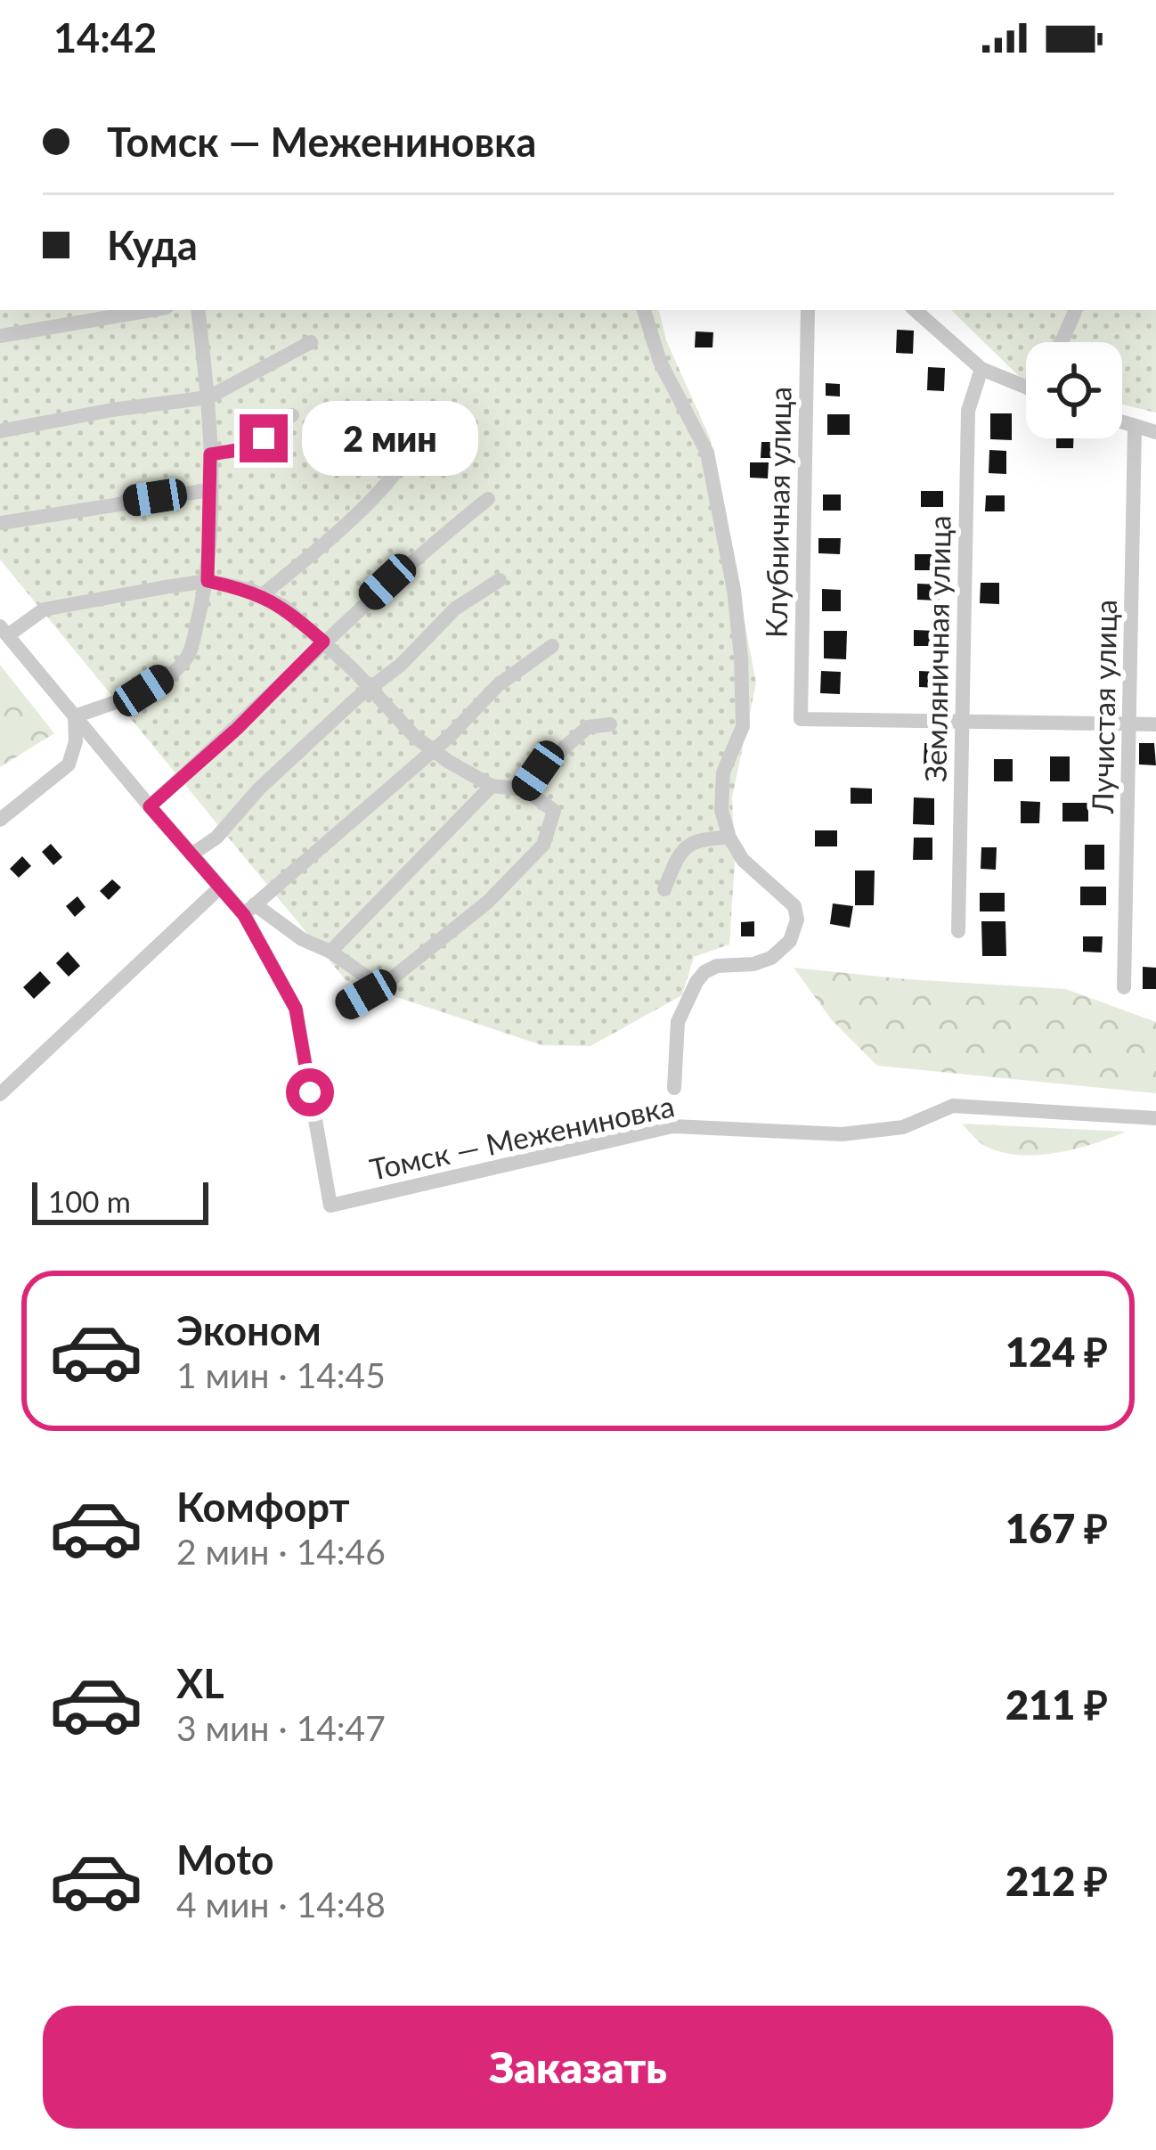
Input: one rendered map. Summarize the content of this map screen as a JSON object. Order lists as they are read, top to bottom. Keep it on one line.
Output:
{"streets":{"street":["Клубничная улица","Земляничная улица","Лучистая улица","Томск — Межениновка"]},"crossings":[["Клубничная улица","Земляничная улица"]],"scale_bar":"100 m","page":{"status":"14:42","banner":["Томск — Межениновка","Куда"],"bubble":"2 мин","scale":"100 m","list":[{"name":"Эконом","note":"1 мин · 14:45","value":"124 ₽"},{"name":"Комфорт","note":"2 мин · 14:46","value":"167 ₽"},{"name":"XL","note":"3 мин · 14:47","value":"211 ₽"},{"name":"Moto","note":"4 мин · 14:48","value":"212 ₽"}],"buttons":"Заказать"}}
